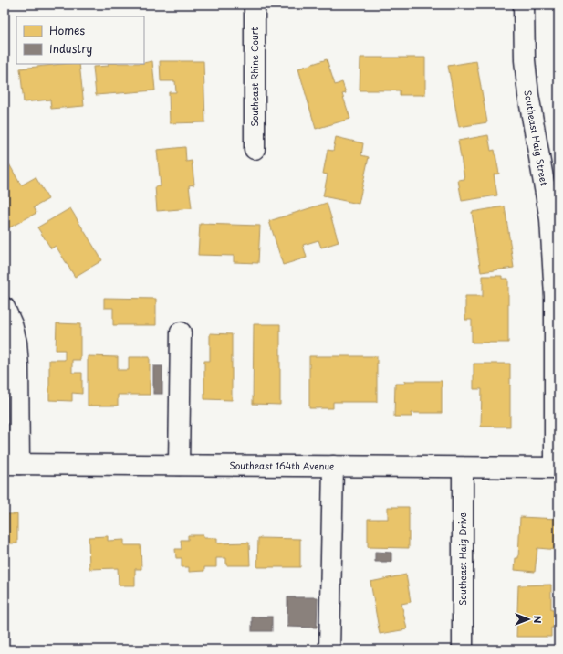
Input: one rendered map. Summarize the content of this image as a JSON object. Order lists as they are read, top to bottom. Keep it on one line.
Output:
{"streets":{"street":["Southeast Rhine Court","Southeast Haig Street","Southeast 164th Avenue","Southeast Haig Drive"]},"crossings":[["Southeast Haig Street","Southeast 164th Avenue"],["Southeast 164th Avenue","Southeast Haig Drive"]],"legend":["Homes","Industry"],"north":"right"}
